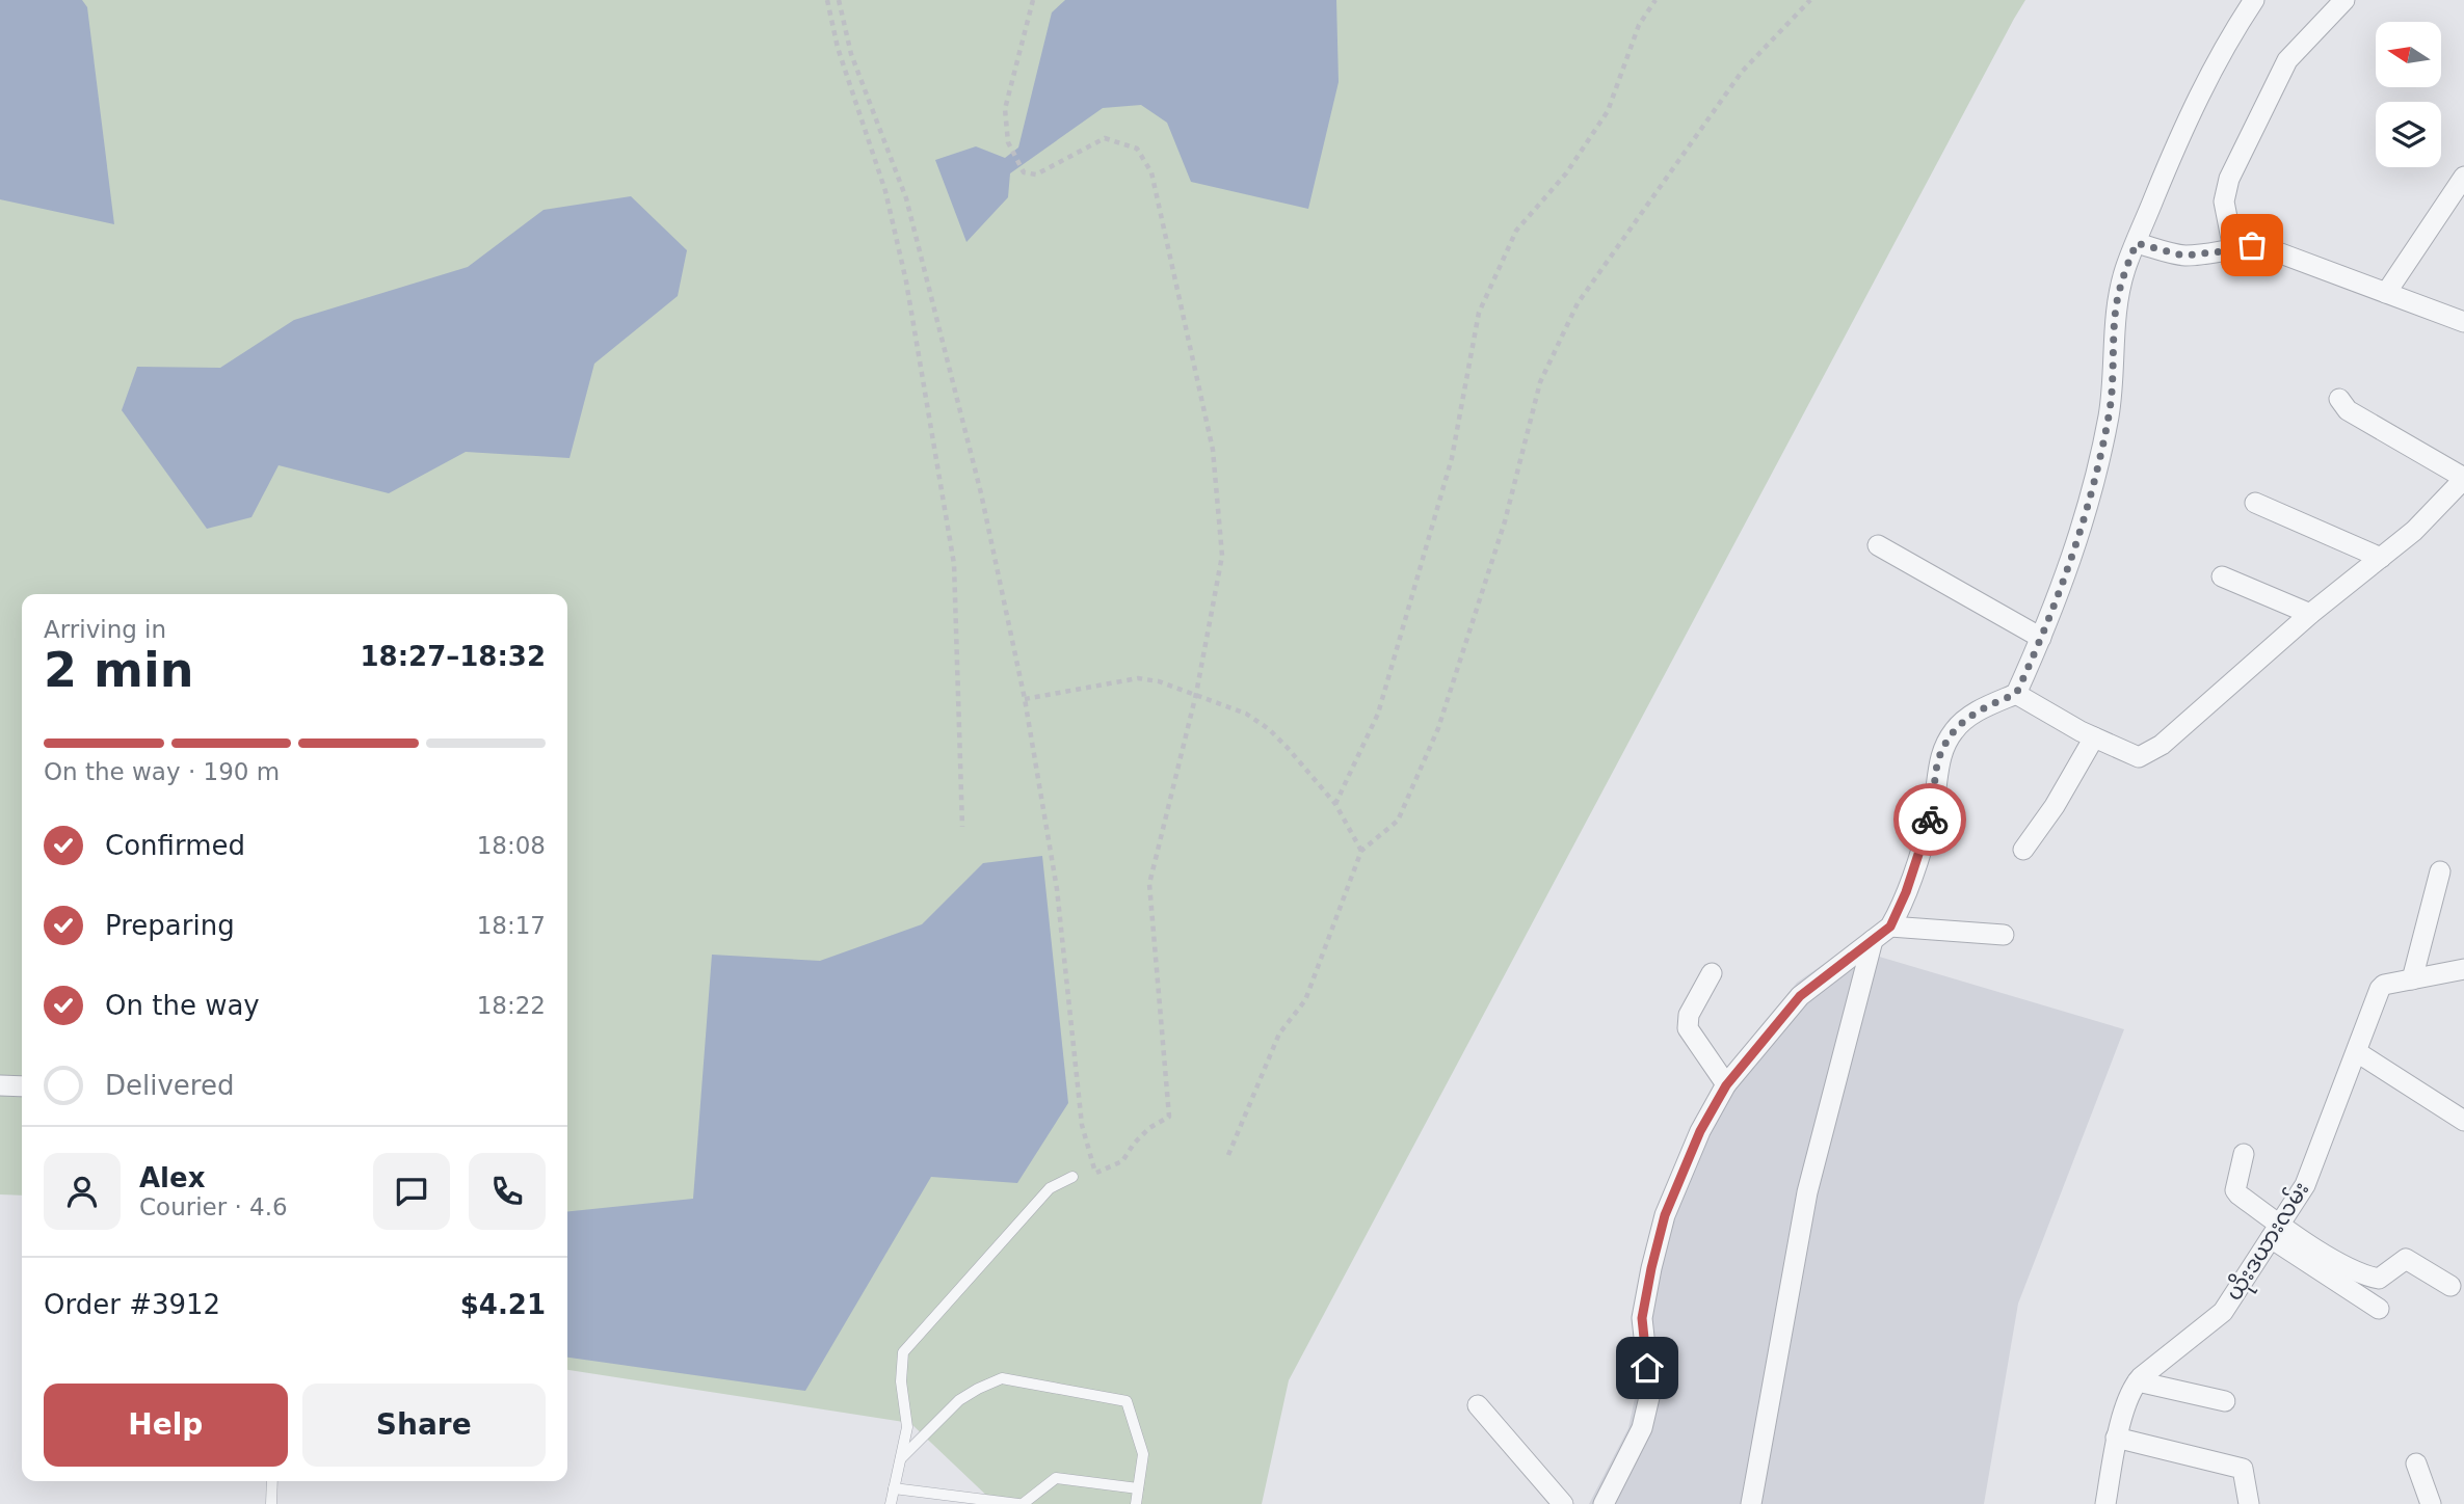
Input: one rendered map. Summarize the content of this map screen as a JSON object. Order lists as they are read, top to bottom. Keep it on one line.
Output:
{"streets":{"street":["ယိုးဒယားလမ်း"]},"north":"left","page":{"heading":["2 min","Arriving in","18:27–18:32"],"panel":["Alex","Courier · 4.6","Order #3912","$4.21"],"bar":"On the way · 190 m","list":[["Confirmed","18:08"],["Preparing","18:17"],["On the way","18:22"],"Delivered"],"buttons":["Help","Share"]}}
